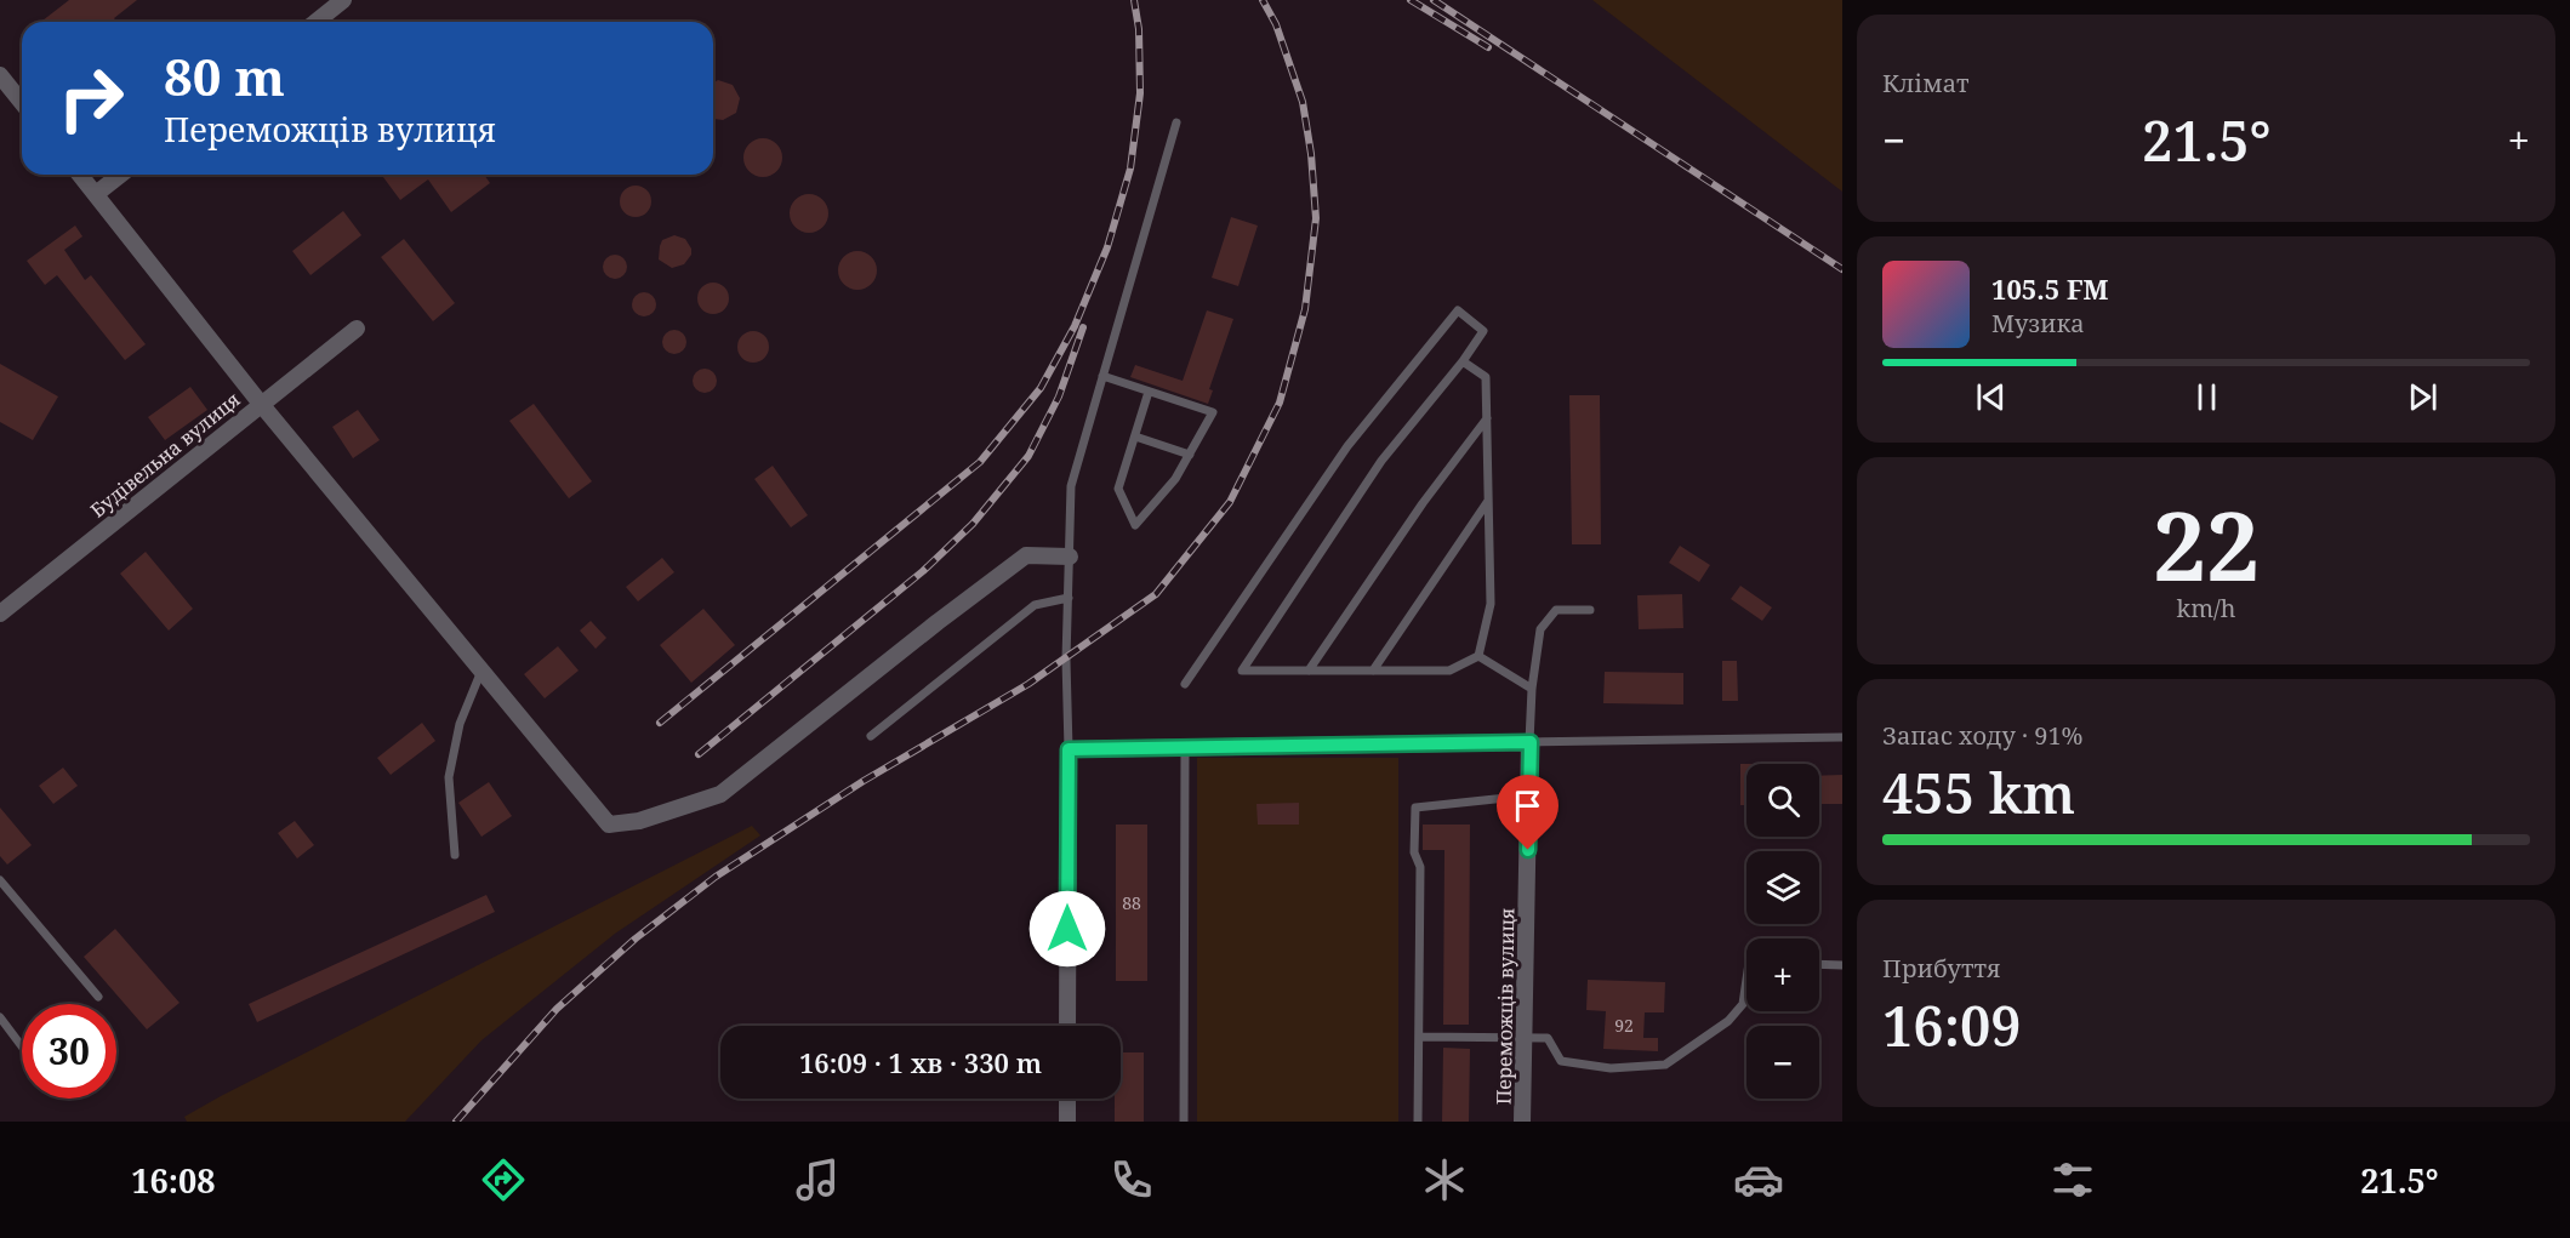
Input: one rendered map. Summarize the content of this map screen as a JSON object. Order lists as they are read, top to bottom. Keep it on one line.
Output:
{"streets":{"street":["Будівельна вулиця","Переможців вулиця"]},"house_numbers":["88","92"],"page":{"tile":["Клімат",["22","km/h"],["Запас ходу · 91%","455 km"],["Прибуття","16:09"]],"turn":["80 m","Переможців вулиця"],"heat":["−","21.5°","+"],"song":["105.5 FM","Музика"],"map_buttons":["+","−"],"limit":"30","trip":"16:09 · 1 хв · 330 m","tabs":["16:08","21.5°"]}}
